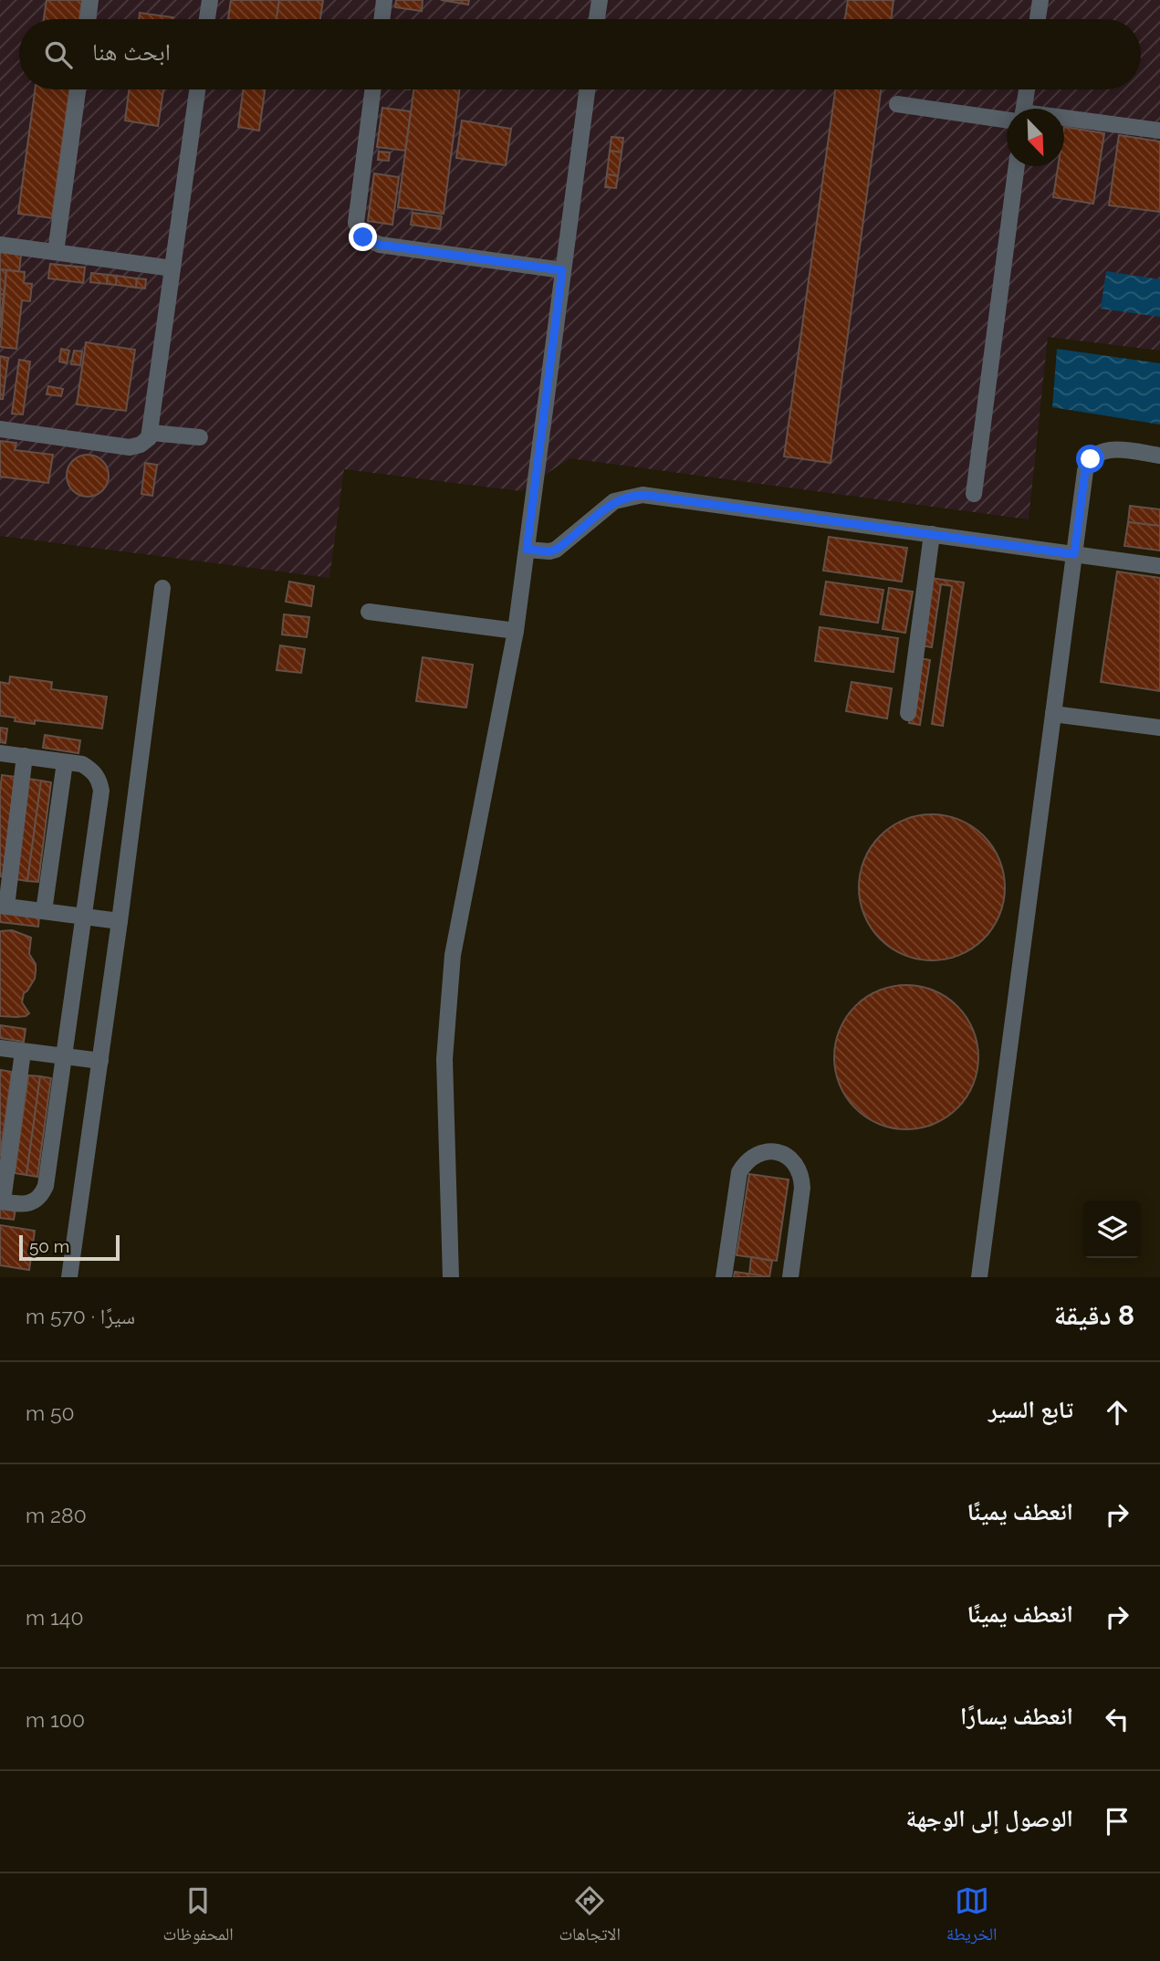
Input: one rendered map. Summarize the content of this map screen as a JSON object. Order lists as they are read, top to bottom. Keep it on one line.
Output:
{"scale_bar":"50 m","north":"bottom right","page":{"search":"ابحث هنا","scale":"50 m","heading":["8 دقيقة","سيرًا · 570 m"],"list":[["تابع السير","50 m"],["انعطف يمينًا","280 m"],["انعطف يمينًا","140 m"],["انعطف يسارًا","100 m"],"الوصول إلى الوجهة"],"nav":["الخريطة","الاتجاهات","المحفوظات"]}}
